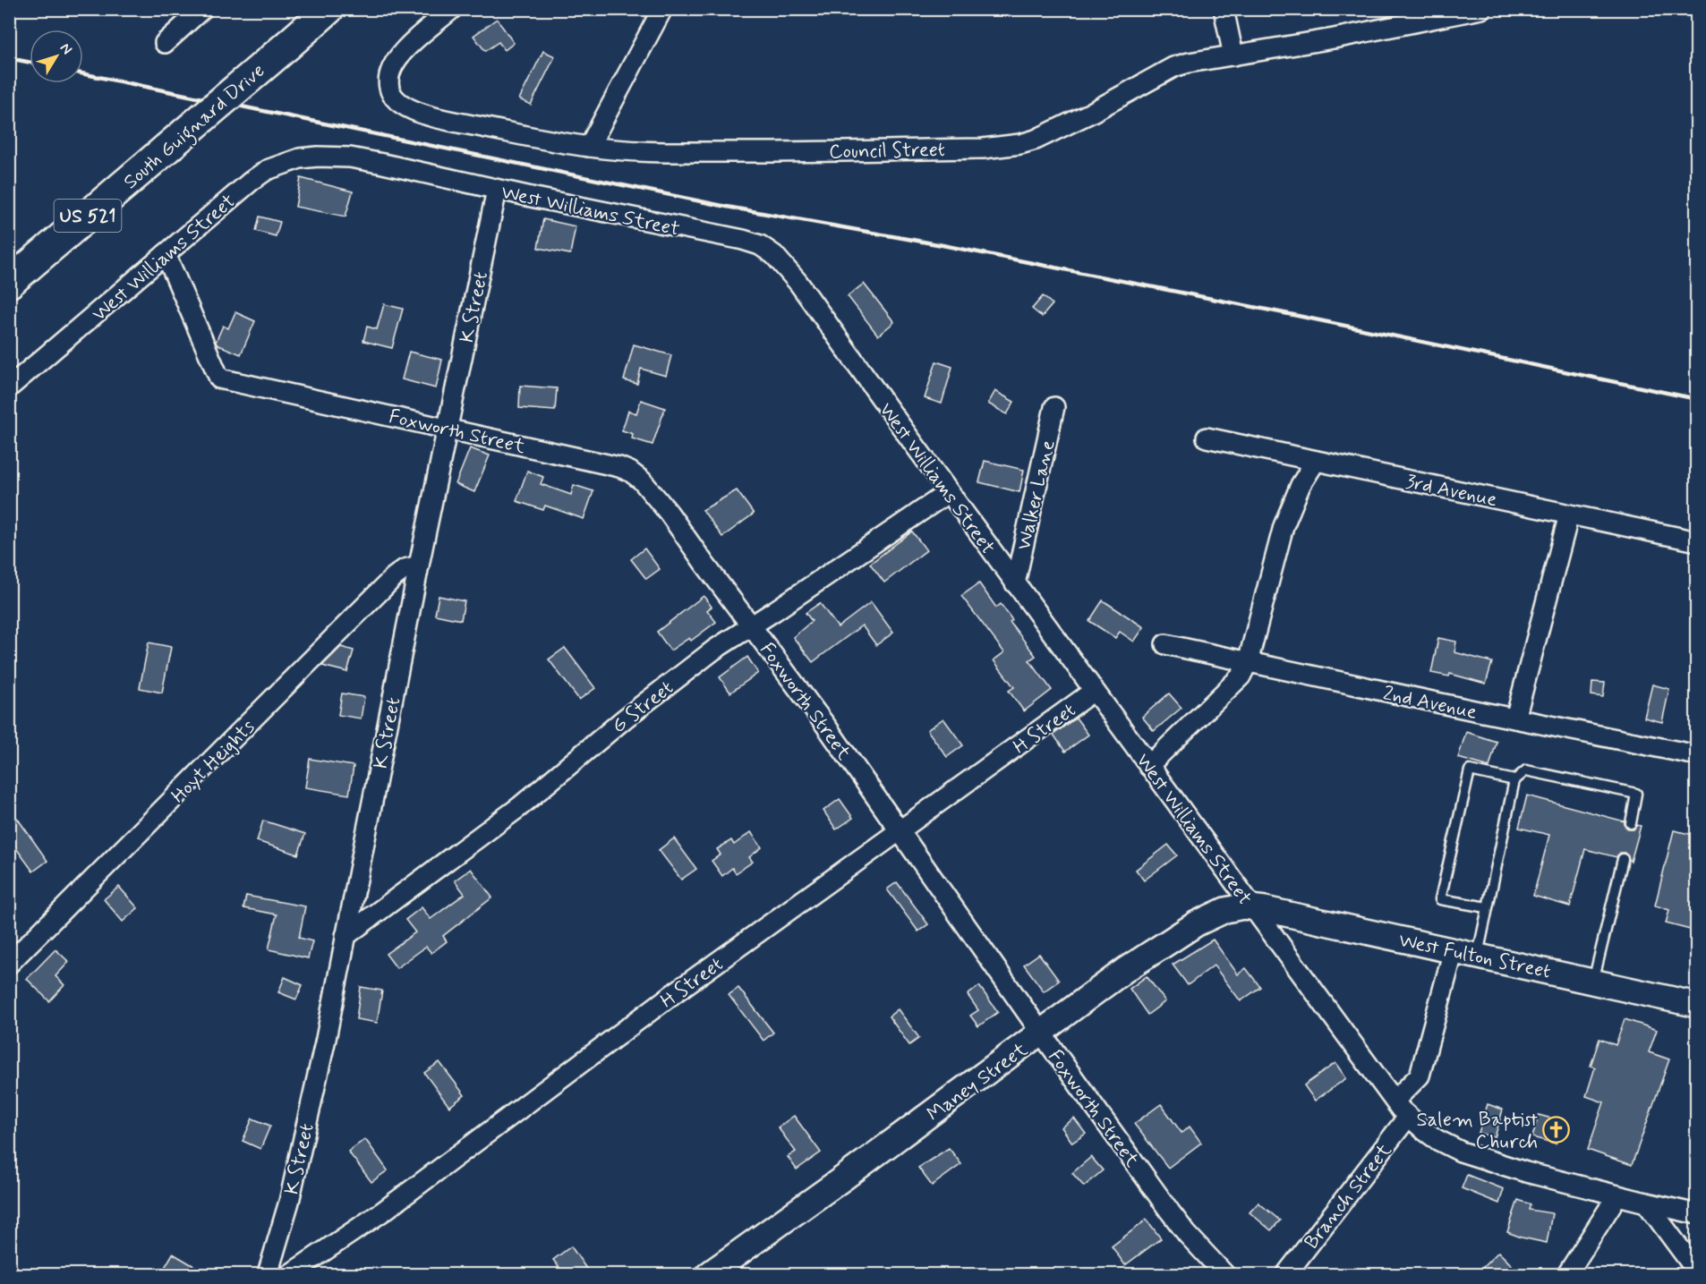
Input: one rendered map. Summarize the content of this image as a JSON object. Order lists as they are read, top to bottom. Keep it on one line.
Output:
{"streets":{"highway":["South Guignard Drive","US 521"],"street":["Council Street","West Williams Street","K Street","Foxworth Street","3rd Avenue","Walker Lane","2nd Avenue","G Street","H Street","Hoyt Heights","West Fulton Street","Maney Street","Branch Street"]},"crossings":[["West Williams Street","K Street"],["West Williams Street","Foxworth Street"],["West Williams Street","Walker Lane"],["West Williams Street","G Street"],["West Williams Street","H Street"],["West Williams Street","West Fulton Street"],["West Williams Street","Maney Street"],["West Williams Street","Branch Street"],["K Street","Foxworth Street"],["K Street","G Street"],["K Street","Hoyt Heights"],["Foxworth Street","G Street"],["Foxworth Street","H Street"],["Foxworth Street","Maney Street"],["West Fulton Street","Maney Street"]],"places":{"church":["Salem Baptist Church"]},"north":"top right"}
